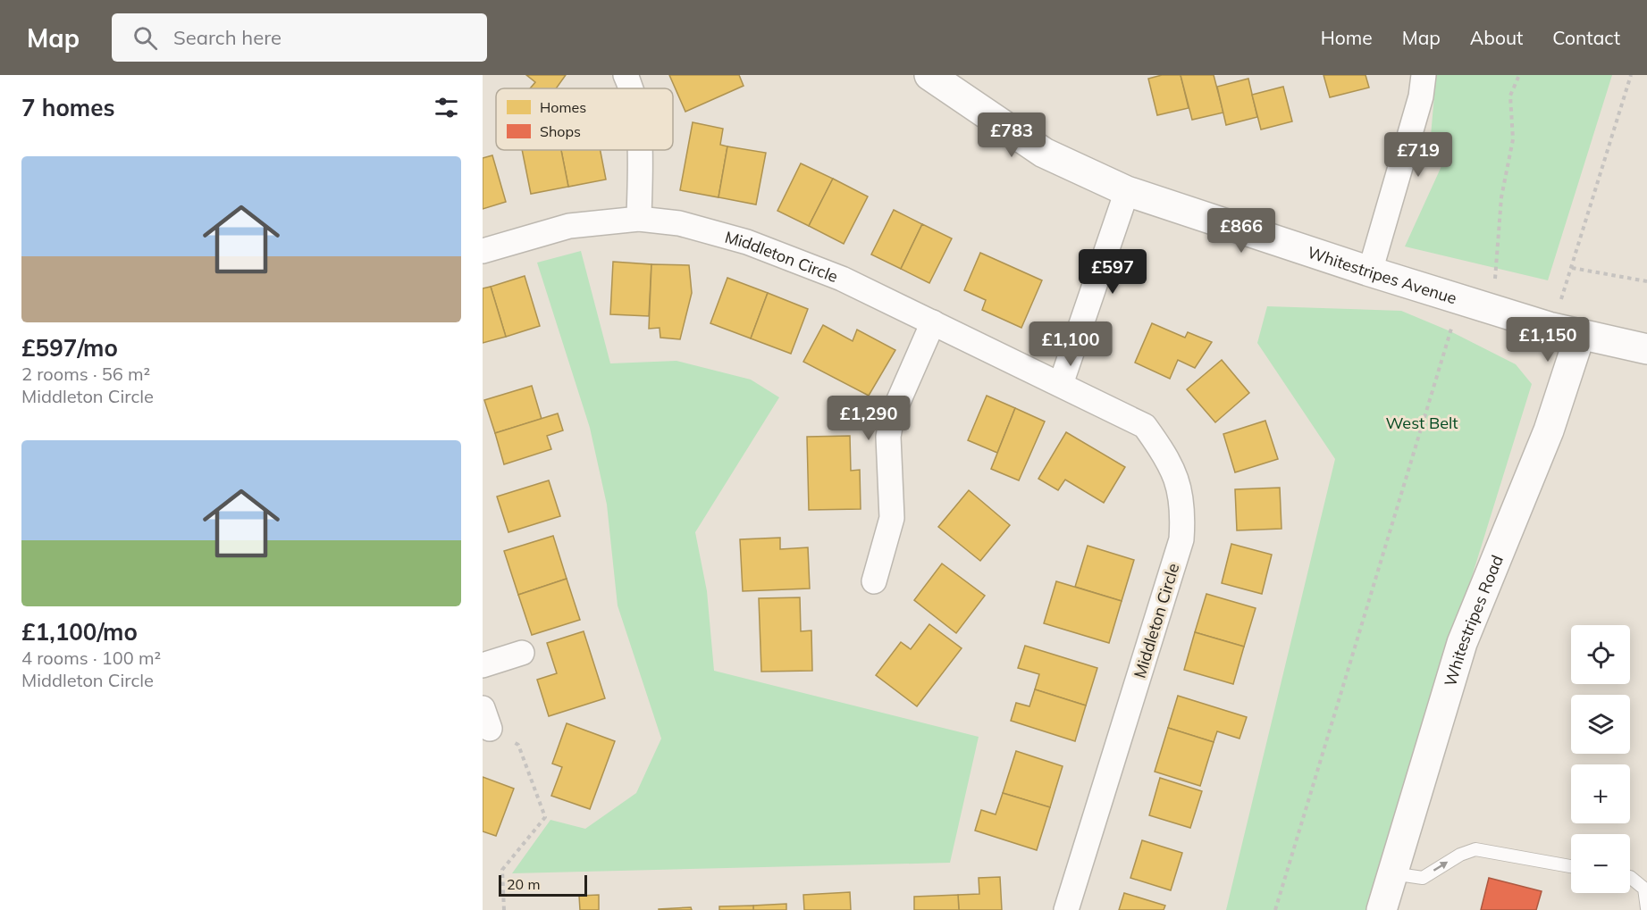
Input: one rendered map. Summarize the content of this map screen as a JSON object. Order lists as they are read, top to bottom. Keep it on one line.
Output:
{"streets":{"street":["Middleton Circle","Whitestripes Avenue","Whitestripes Road"]},"crossings":[["Whitestripes Avenue","Whitestripes Road"]],"parks":["West Belt"],"legend":["Homes","Shops"],"scale_bar":"20 m","page":{"header":"Map","search":"Search here","nav":["Home","Map","About","Contact"],"heading":"7 homes","price":["£783","£719","£866","£597","£1,150","£1,100","£1,290"],"list":[{"name":"£597/mo","note":"2 rooms · 56 m² · Middleton Circle"},{"name":"£1,100/mo","note":"4 rooms · 100 m² · Middleton Circle"}],"map_buttons":["+","−"],"scale":"20 m"}}
